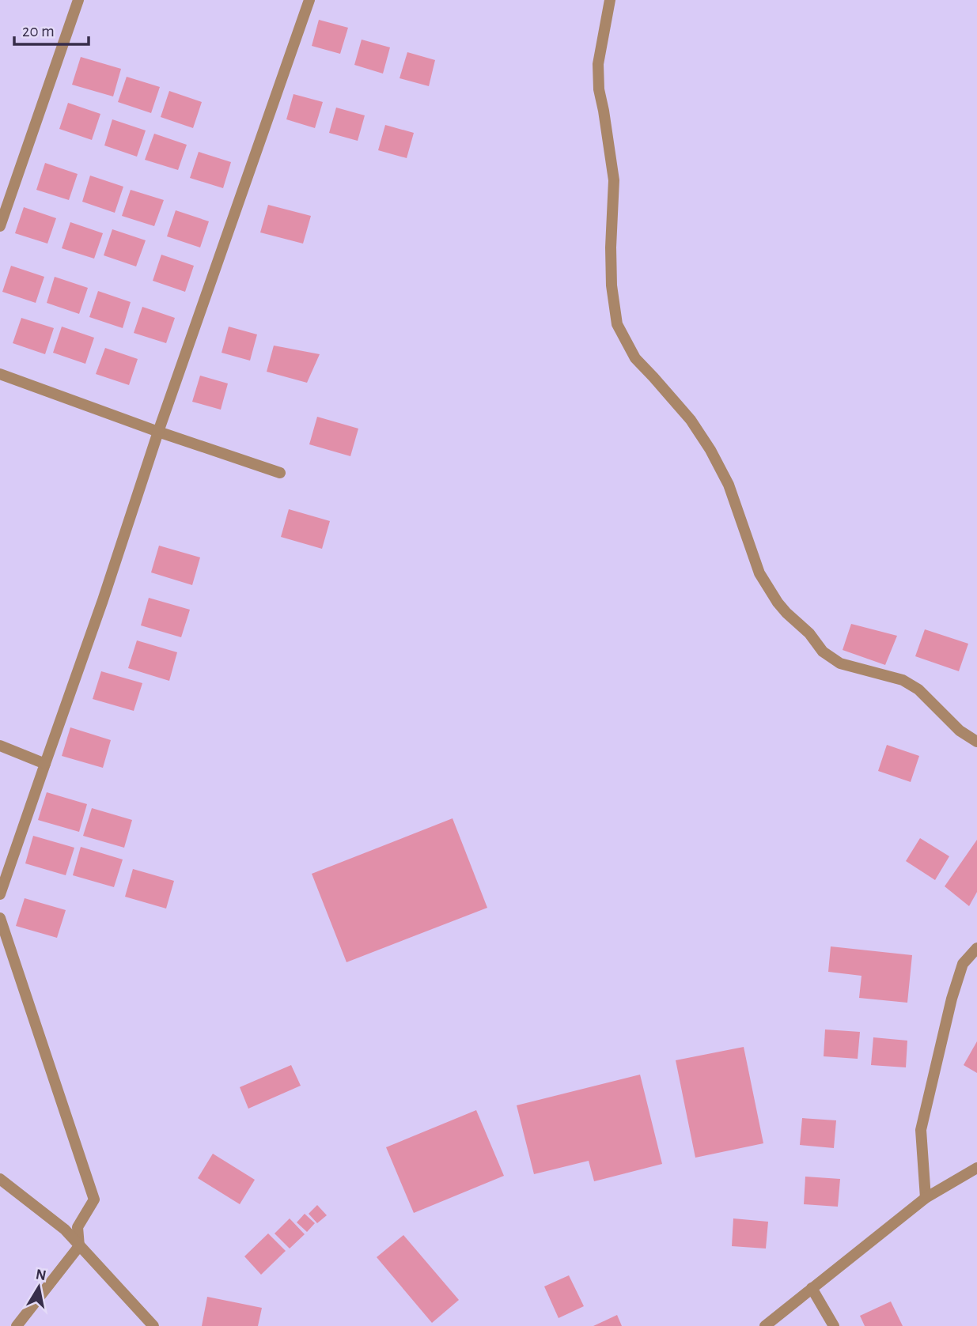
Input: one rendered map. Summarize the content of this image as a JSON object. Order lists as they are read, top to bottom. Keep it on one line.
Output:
{"scale_bar":"20 m","north":"top"}
